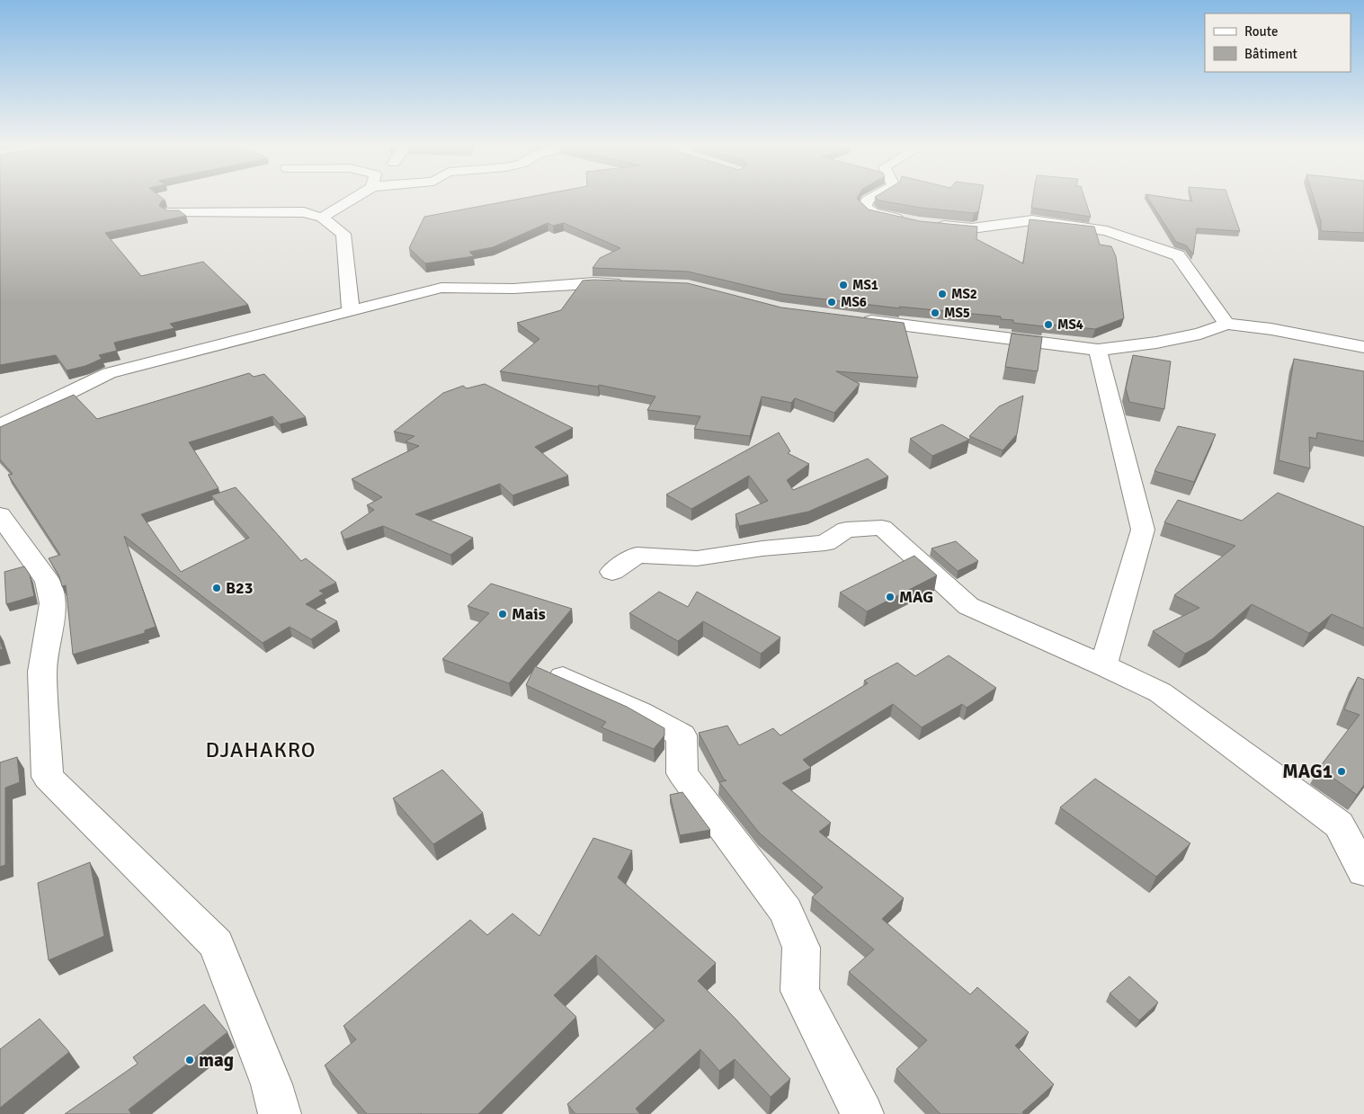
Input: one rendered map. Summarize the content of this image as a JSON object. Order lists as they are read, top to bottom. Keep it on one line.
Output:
{"districts":["DJAHAKRO"],"places":["MS1","MS2","MS6","MS5","MS4","B23","MAG","Mais","MAG1","mag"],"legend":["Route","Bâtiment"]}
